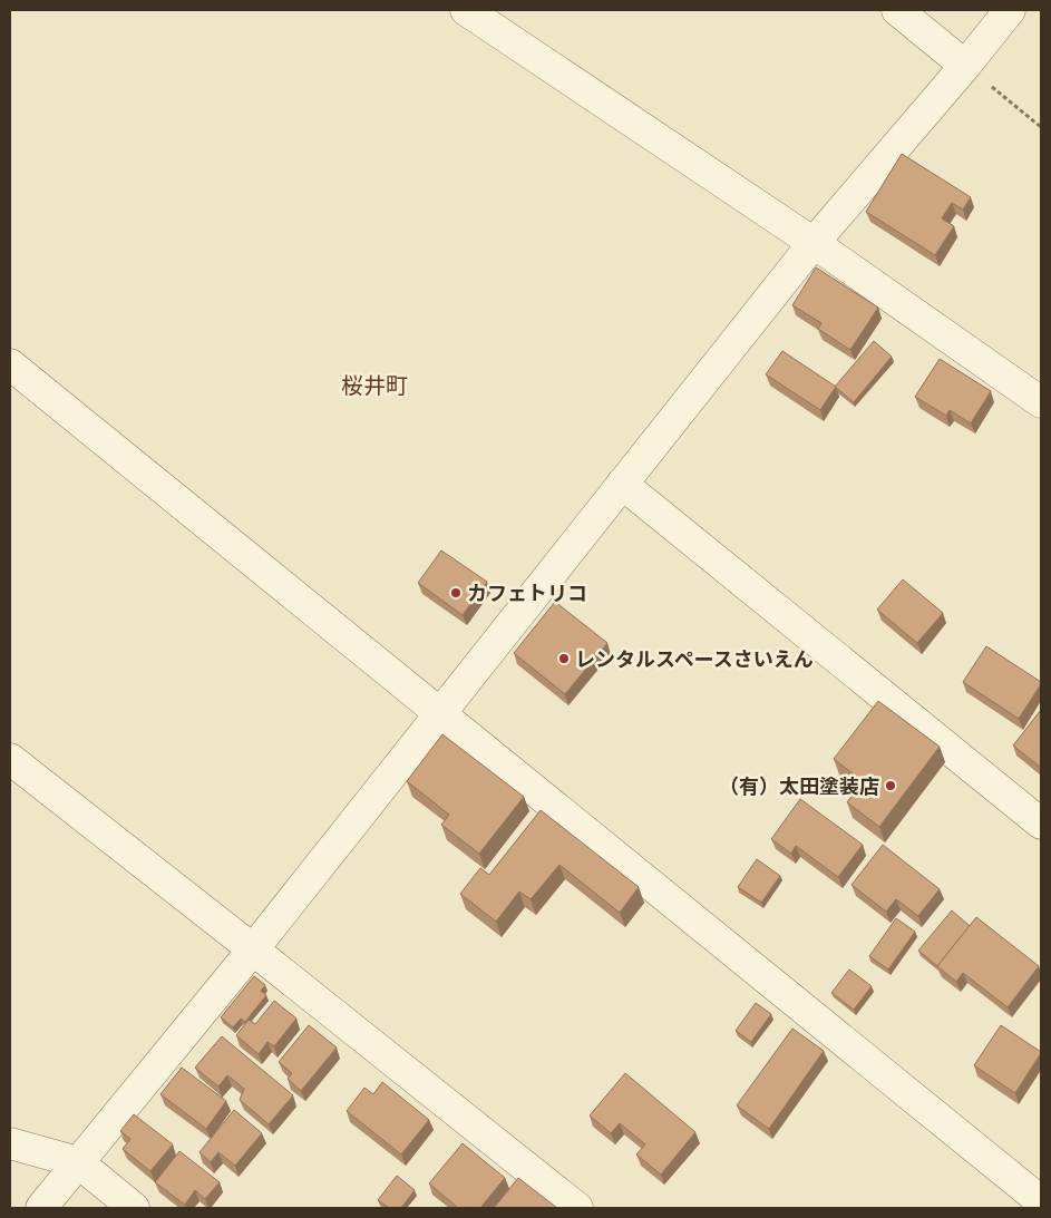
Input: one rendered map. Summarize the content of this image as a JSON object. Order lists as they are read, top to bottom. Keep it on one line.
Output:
{"districts":["桜井町"],"places":["カフェトリコ","レンタルスペースさいえん","（有）太田塗装店"]}
